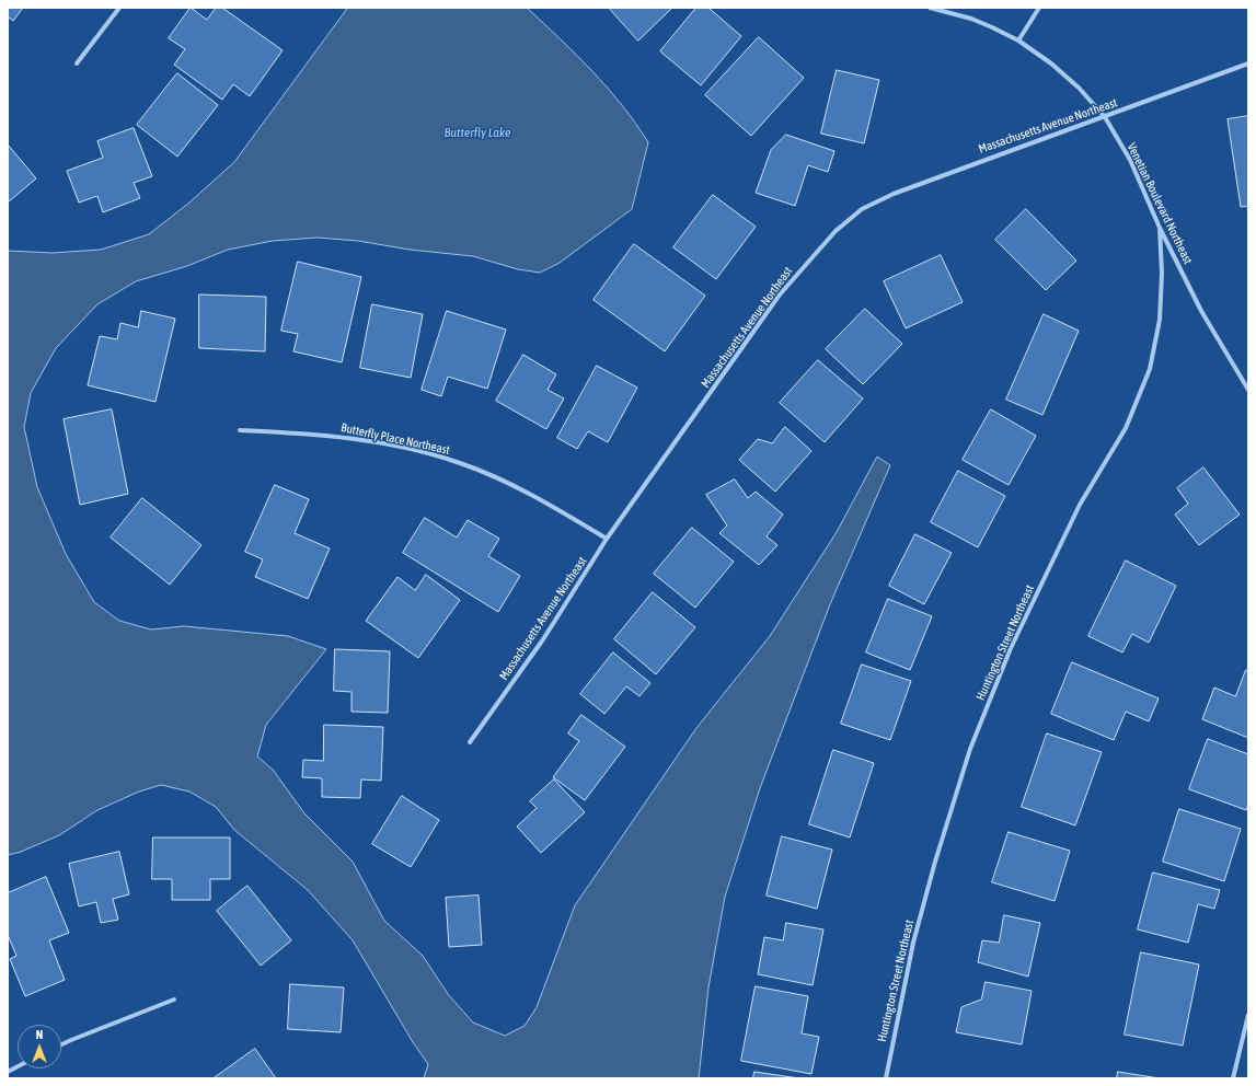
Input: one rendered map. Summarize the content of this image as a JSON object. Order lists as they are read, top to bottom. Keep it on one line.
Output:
{"streets":{"street":["Massachusetts Avenue Northeast","Venetian Boulevard Northeast","Butterfly Place Northeast","Huntington Street Northeast"]},"crossings":[["Massachusetts Avenue Northeast","Venetian Boulevard Northeast"],["Massachusetts Avenue Northeast","Butterfly Place Northeast"],["Venetian Boulevard Northeast","Huntington Street Northeast"]],"water":["Butterfly Lake"],"north":"top"}
